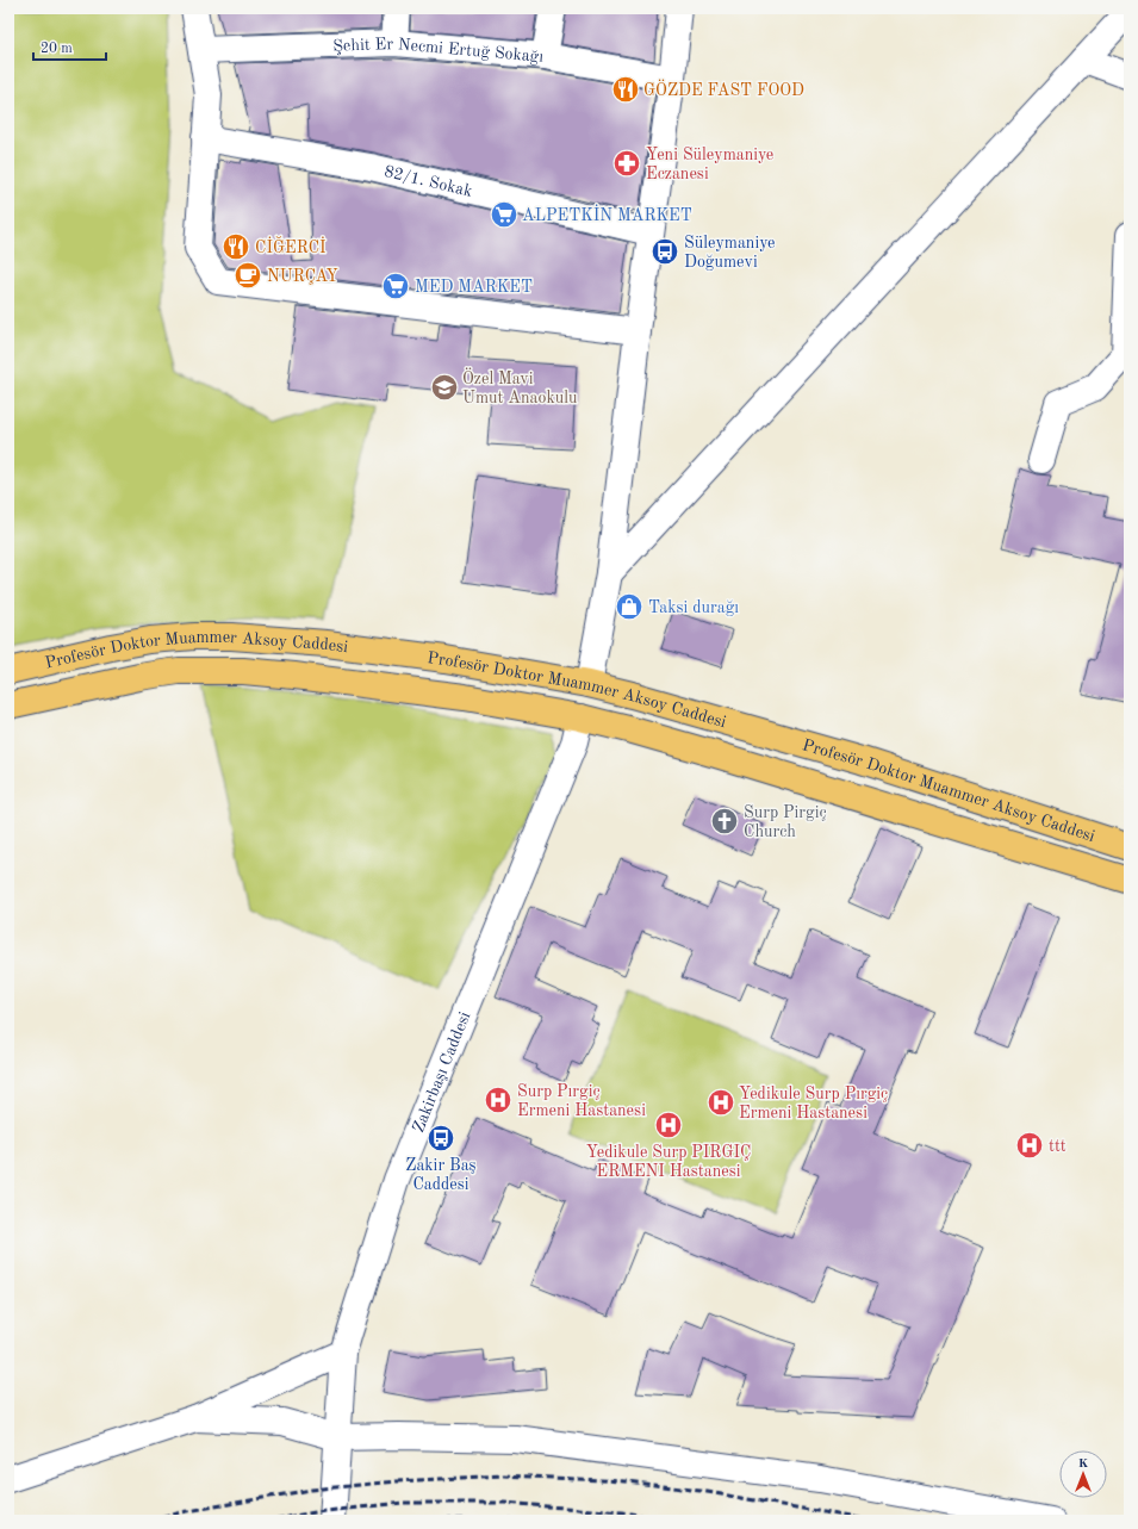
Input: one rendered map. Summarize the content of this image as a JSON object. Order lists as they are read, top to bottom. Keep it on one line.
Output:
{"streets":{"main road":["Profesör Doktor Muammer Aksoy Caddesi"],"street":["Şehit Er Necmi Ertuğ Sokağı","82/1. Sokak","Zakirbaşı Caddesi"]},"crossings":[["Profesör Doktor Muammer Aksoy Caddesi","Zakirbaşı Caddesi"]],"places":{"restaurant":["GÖZDE FAST FOOD","CİĞERCİ"],"pharmacy":["Yeni Süleymaniye Eczanesi"],"supermarket":["ALPETKİN MARKET","MED MARKET"],"bus stop":["Süleymaniye Doğumevi","Zakir Baş Caddesi"],"cafe":["NURÇAY"],"school or university":["Özel Mavi Umut Anaokulu"],"shop":["Taksi durağı"],"church":["Surp Pirgiç Church"],"hospital":["Surp Pırgiç Ermeni Hastanesi","Yedikule Surp Pırgiç Ermeni Hastanesi","Yedikule Surp PIRGIÇ ERMENI Hastanesi","ttt"]},"scale_bar":"20 m","north":"top"}
